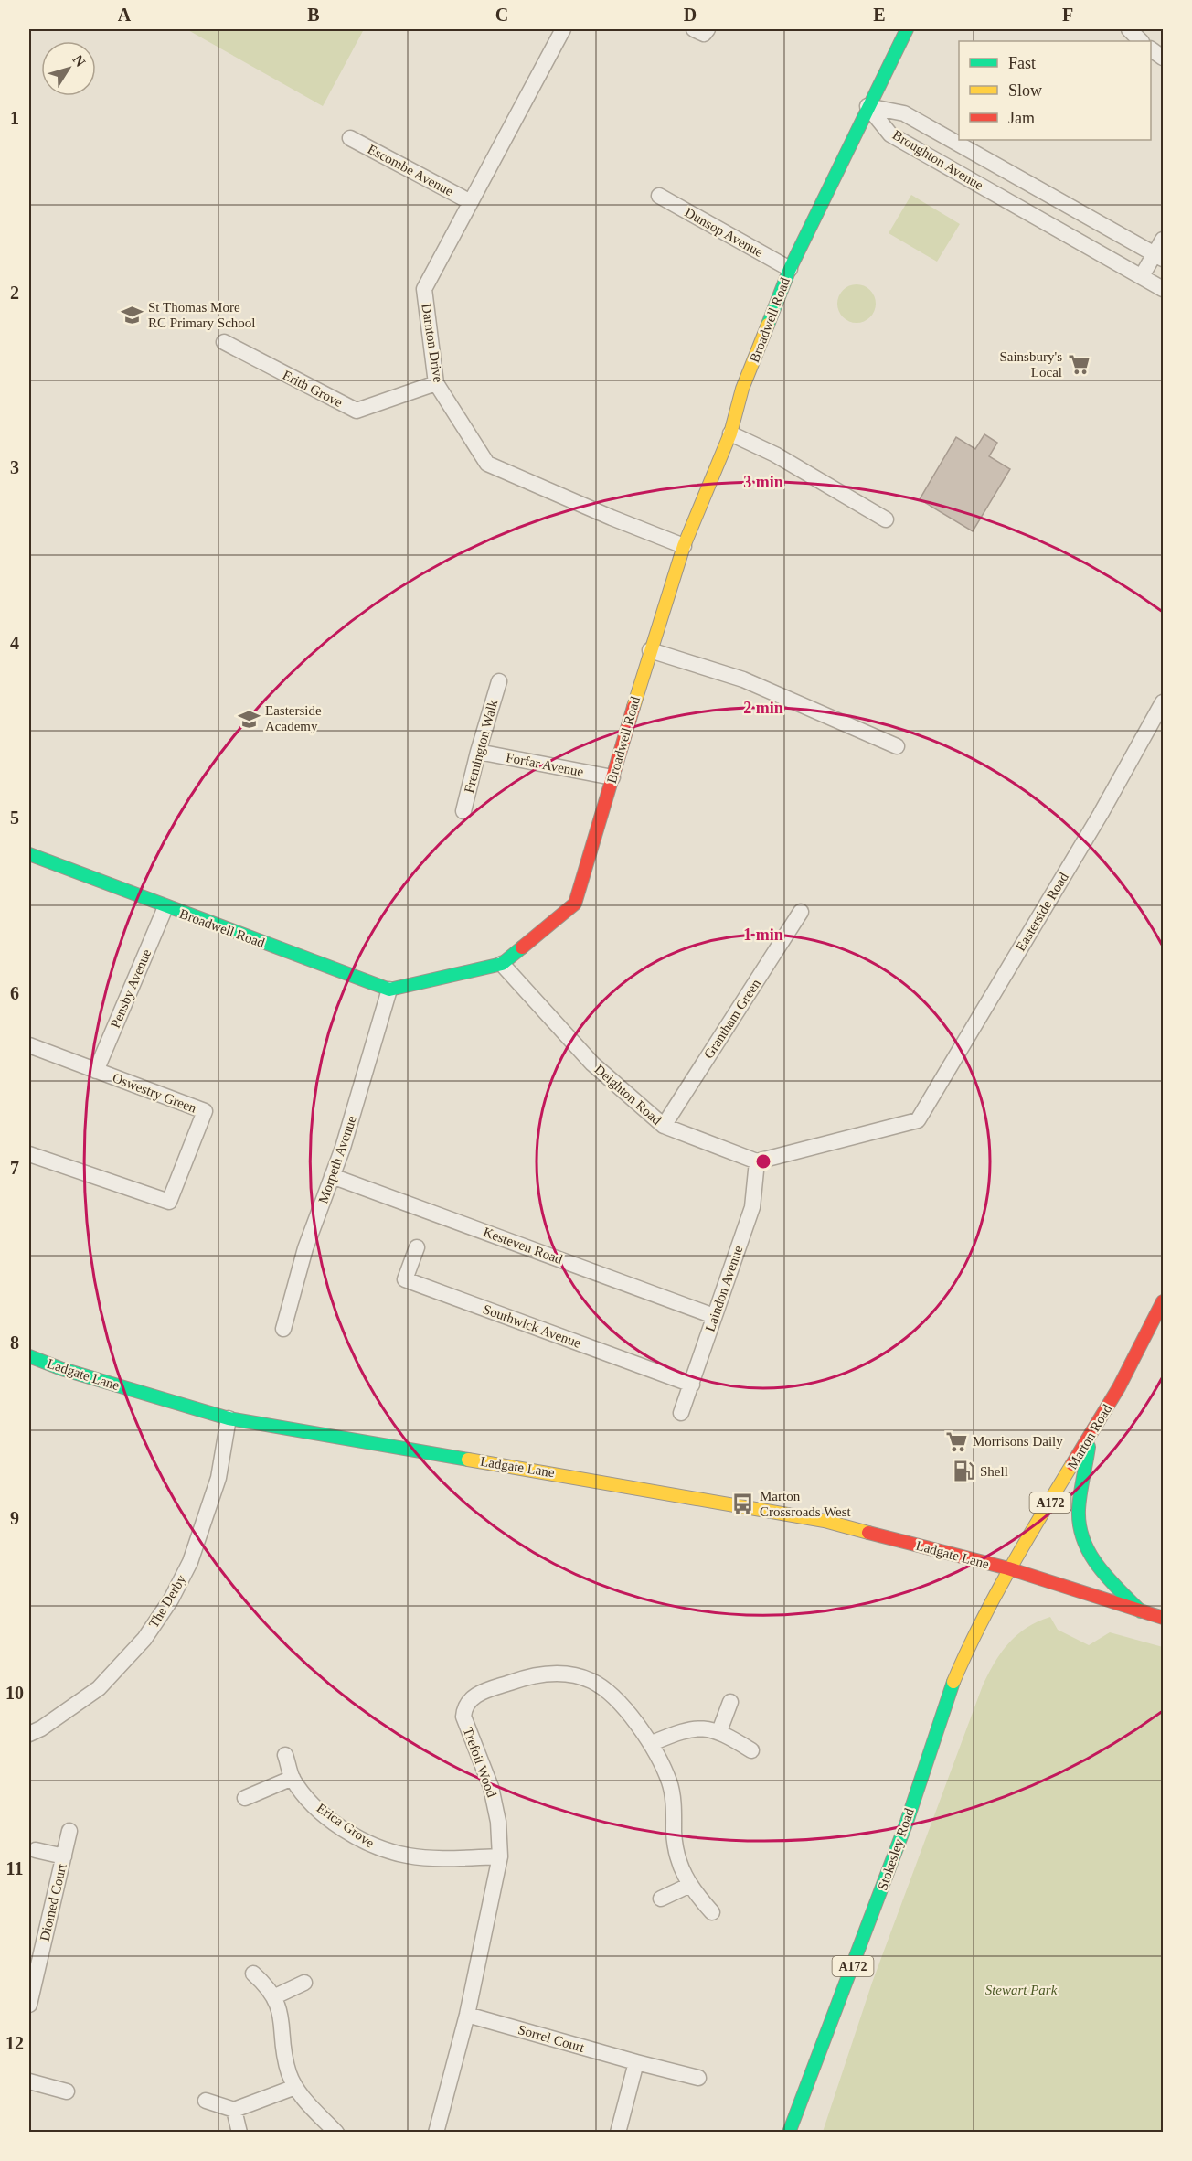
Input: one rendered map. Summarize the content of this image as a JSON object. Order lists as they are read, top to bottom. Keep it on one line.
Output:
{"streets":{"main road":["Broadwell Road","Ladgate Lane","Marton Road","A172","Stokesley Road"],"street":["Broughton Avenue","Escombe Avenue","Dunsop Avenue","Darnton Drive","Erith Grove","Fremington Walk","Forfar Avenue","Easterside Road","Pensby Avenue","Grantham Green","Oswestry Green","Deighton Road","Morpeth Avenue","Kesteven Road","Laindon Avenue","Southwick Avenue","The Derby","Trefoil Wood","Erica Grove","Diomed Court","Sorrel Court"]},"crossings":[["Broughton Avenue","Broadwell Road"],["Escombe Avenue","Darnton Drive"],["Dunsop Avenue","Broadwell Road"],["Broadwell Road","Darnton Drive"],["Broadwell Road","Forfar Avenue"],["Broadwell Road","Pensby Avenue"],["Broadwell Road","Deighton Road"],["Broadwell Road","Morpeth Avenue"],["Darnton Drive","Erith Grove"],["Fremington Walk","Forfar Avenue"],["Easterside Road","Deighton Road"],["Easterside Road","Laindon Avenue"],["Pensby Avenue","Oswestry Green"],["Grantham Green","Deighton Road"],["Deighton Road","Laindon Avenue"],["Morpeth Avenue","Kesteven Road"],["Kesteven Road","Laindon Avenue"],["Laindon Avenue","Southwick Avenue"],["Ladgate Lane","Marton Road"],["Ladgate Lane","A172"],["Ladgate Lane","The Derby"],["Ladgate Lane","Stokesley Road"],["Marton Road","A172"],["Marton Road","Stokesley Road"],["Trefoil Wood","Erica Grove"],["Trefoil Wood","Sorrel Court"]],"parks":["Stewart Park"],"places":{"school or university":["St Thomas More RC Primary School","Easterside Academy"],"supermarket":["Sainsbury's Local","Morrisons Daily"],"fuel station":["Shell"],"bus stop":["Marton Crossroads West"]},"legend":["Fast","Slow","Jam"],"north":"top right","grid":{"columns":["A","B","C","D","E","F"],"rows":["1","2","3","4","5","6","7","8","9","10","11","12"]},"rings":["3 min","2 min","1 min"]}
